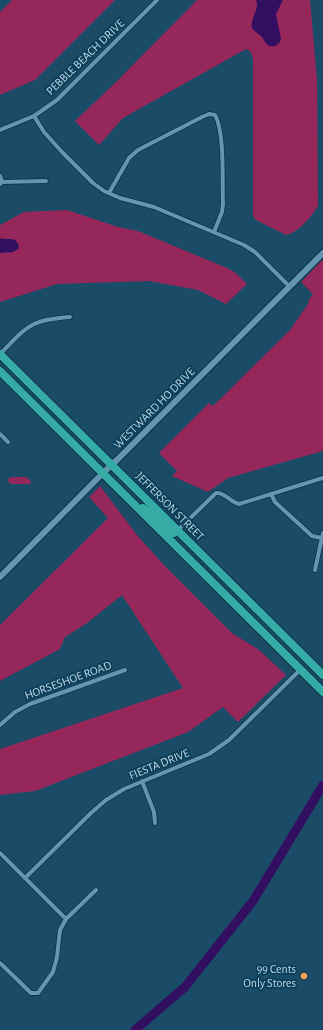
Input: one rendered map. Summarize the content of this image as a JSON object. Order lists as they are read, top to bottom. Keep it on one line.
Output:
{"streets":{"main road":["JEFFERSON STREET"],"street":["PEBBLE BEACH DRIVE","WESTWARD HO DRIVE","HORSESHOE ROAD","FIESTA DRIVE"]},"crossings":[["WESTWARD HO DRIVE","JEFFERSON STREET"],["JEFFERSON STREET","FIESTA DRIVE"]],"places":["99 Cents Only Stores"]}
